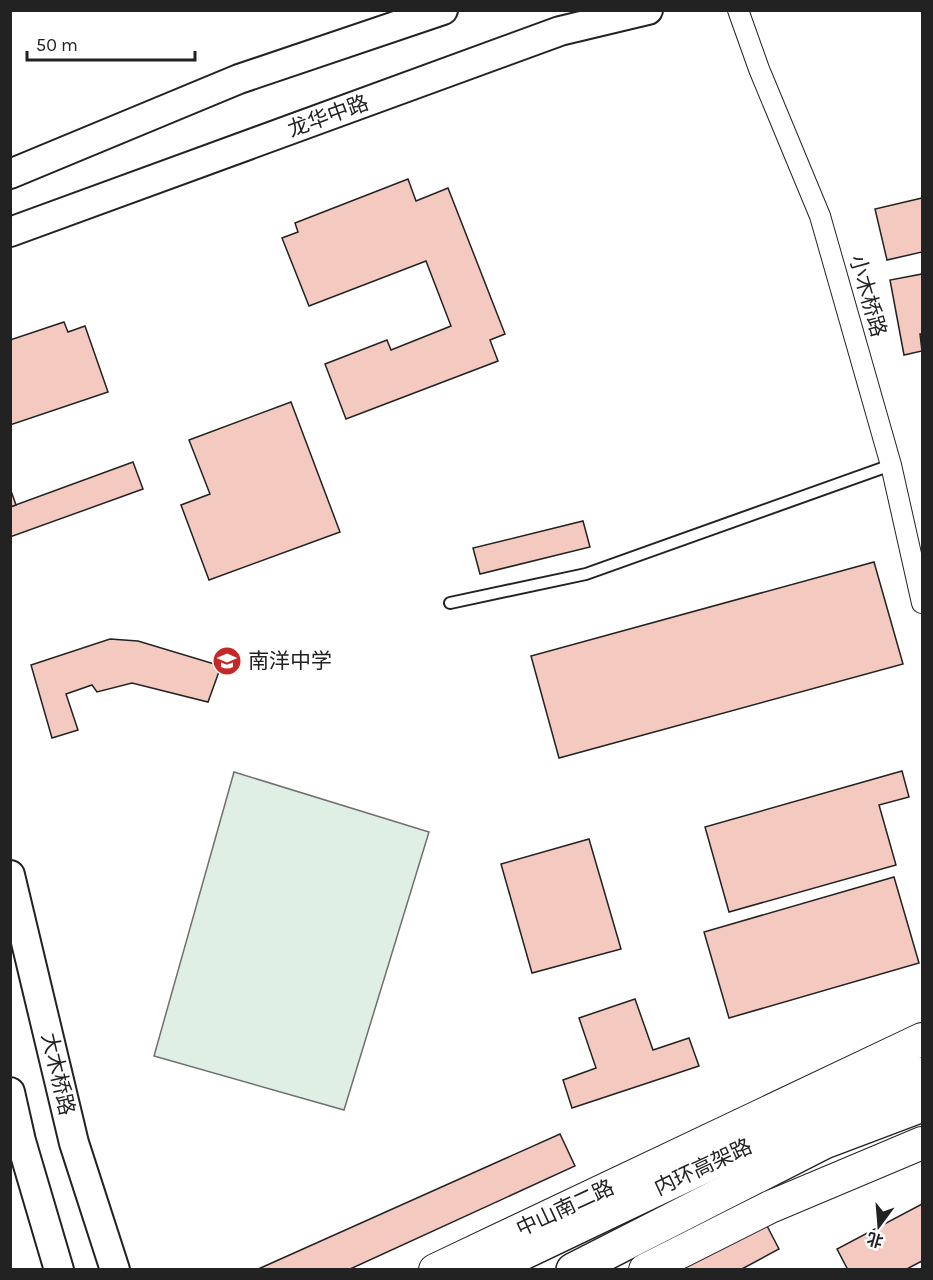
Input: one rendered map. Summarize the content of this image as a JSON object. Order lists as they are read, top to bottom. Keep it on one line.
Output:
{"streets":{"highway":["内环高架路"],"main road":["龙华中路","大木桥路","中山南二路"],"street":["小木桥路"]},"places":{"school or university":["南洋中学"]},"scale_bar":"50 m","north":"bottom"}
